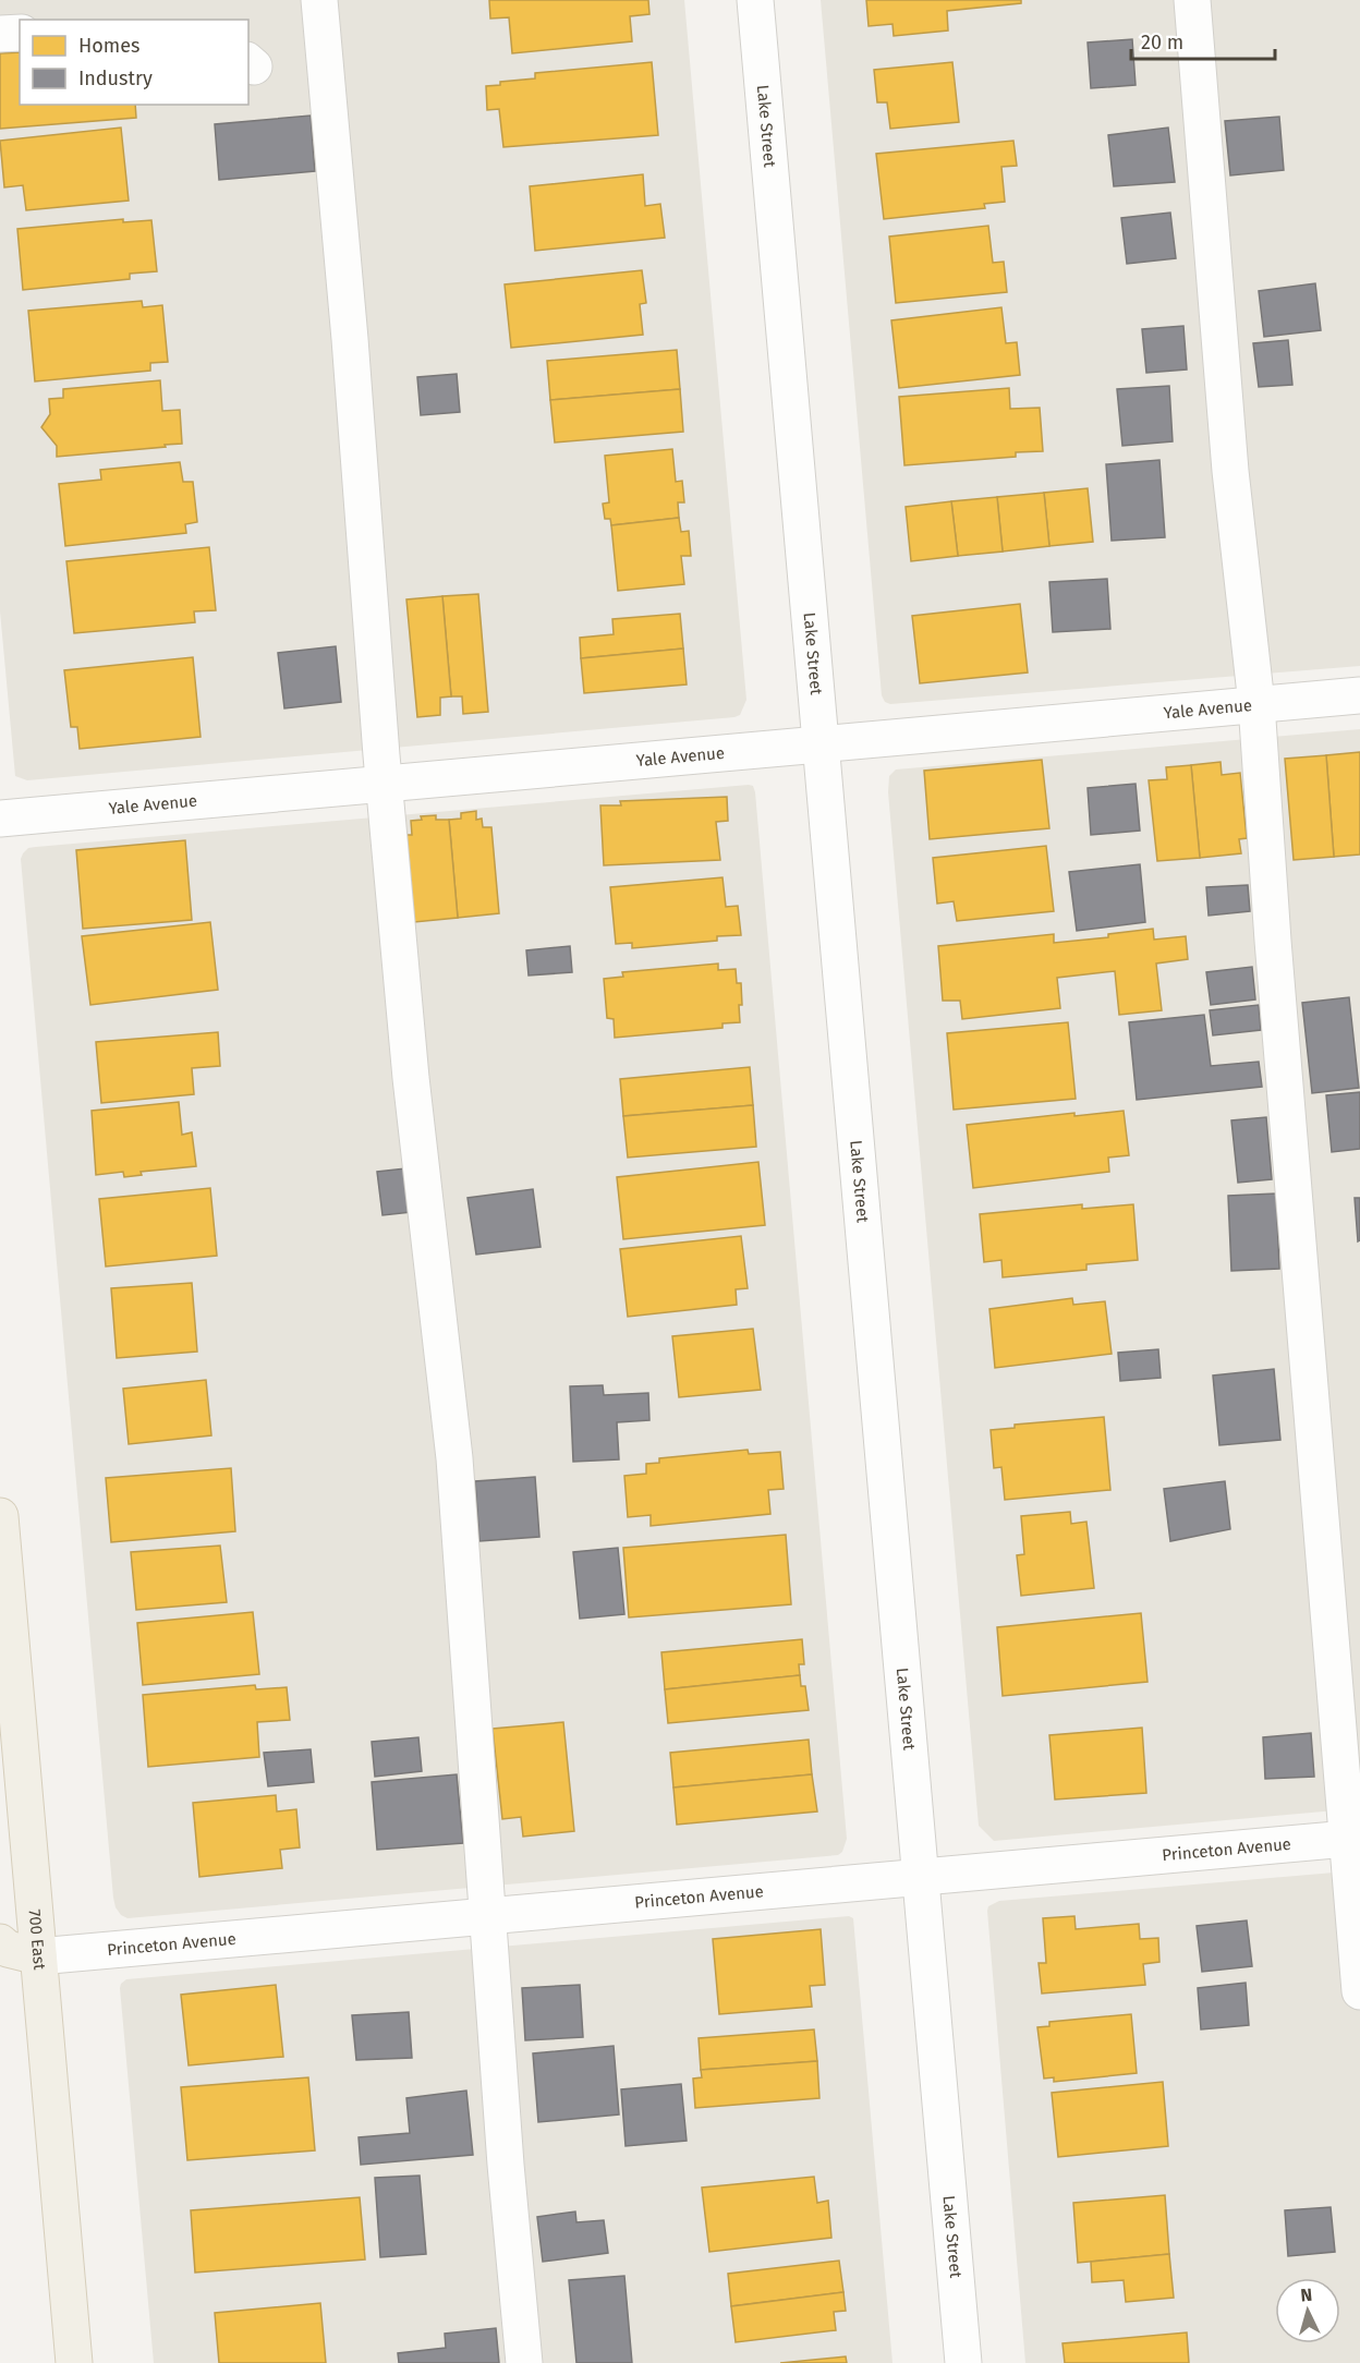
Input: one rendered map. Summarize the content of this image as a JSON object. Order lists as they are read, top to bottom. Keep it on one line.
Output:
{"streets":{"main road":["700 East"],"street":["Lake Street","Yale Avenue","Princeton Avenue"]},"crossings":[["Lake Street","Yale Avenue"],["Lake Street","Princeton Avenue"],["Princeton Avenue","700 East"]],"legend":["Homes","Industry"],"scale_bar":"20 m","north":"top"}
